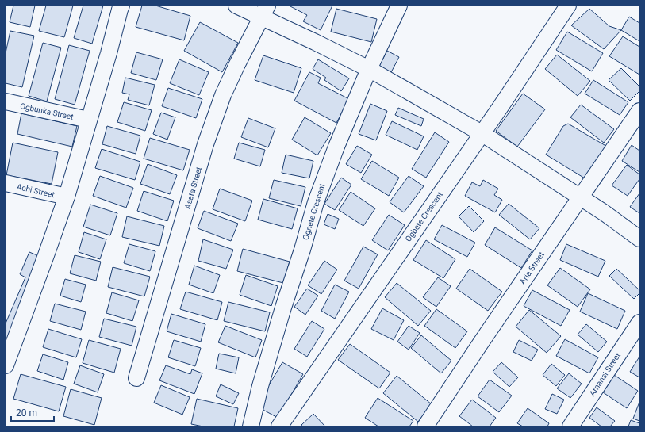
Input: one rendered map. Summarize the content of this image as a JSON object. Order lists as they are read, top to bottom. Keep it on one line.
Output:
{"streets":{"street":["Ogbunka Street","Asata Street","Achi Street","Ognete Crescent","Ogbete Crescent","Aria Street","Amansi Street"]},"scale_bar":"20 m"}
